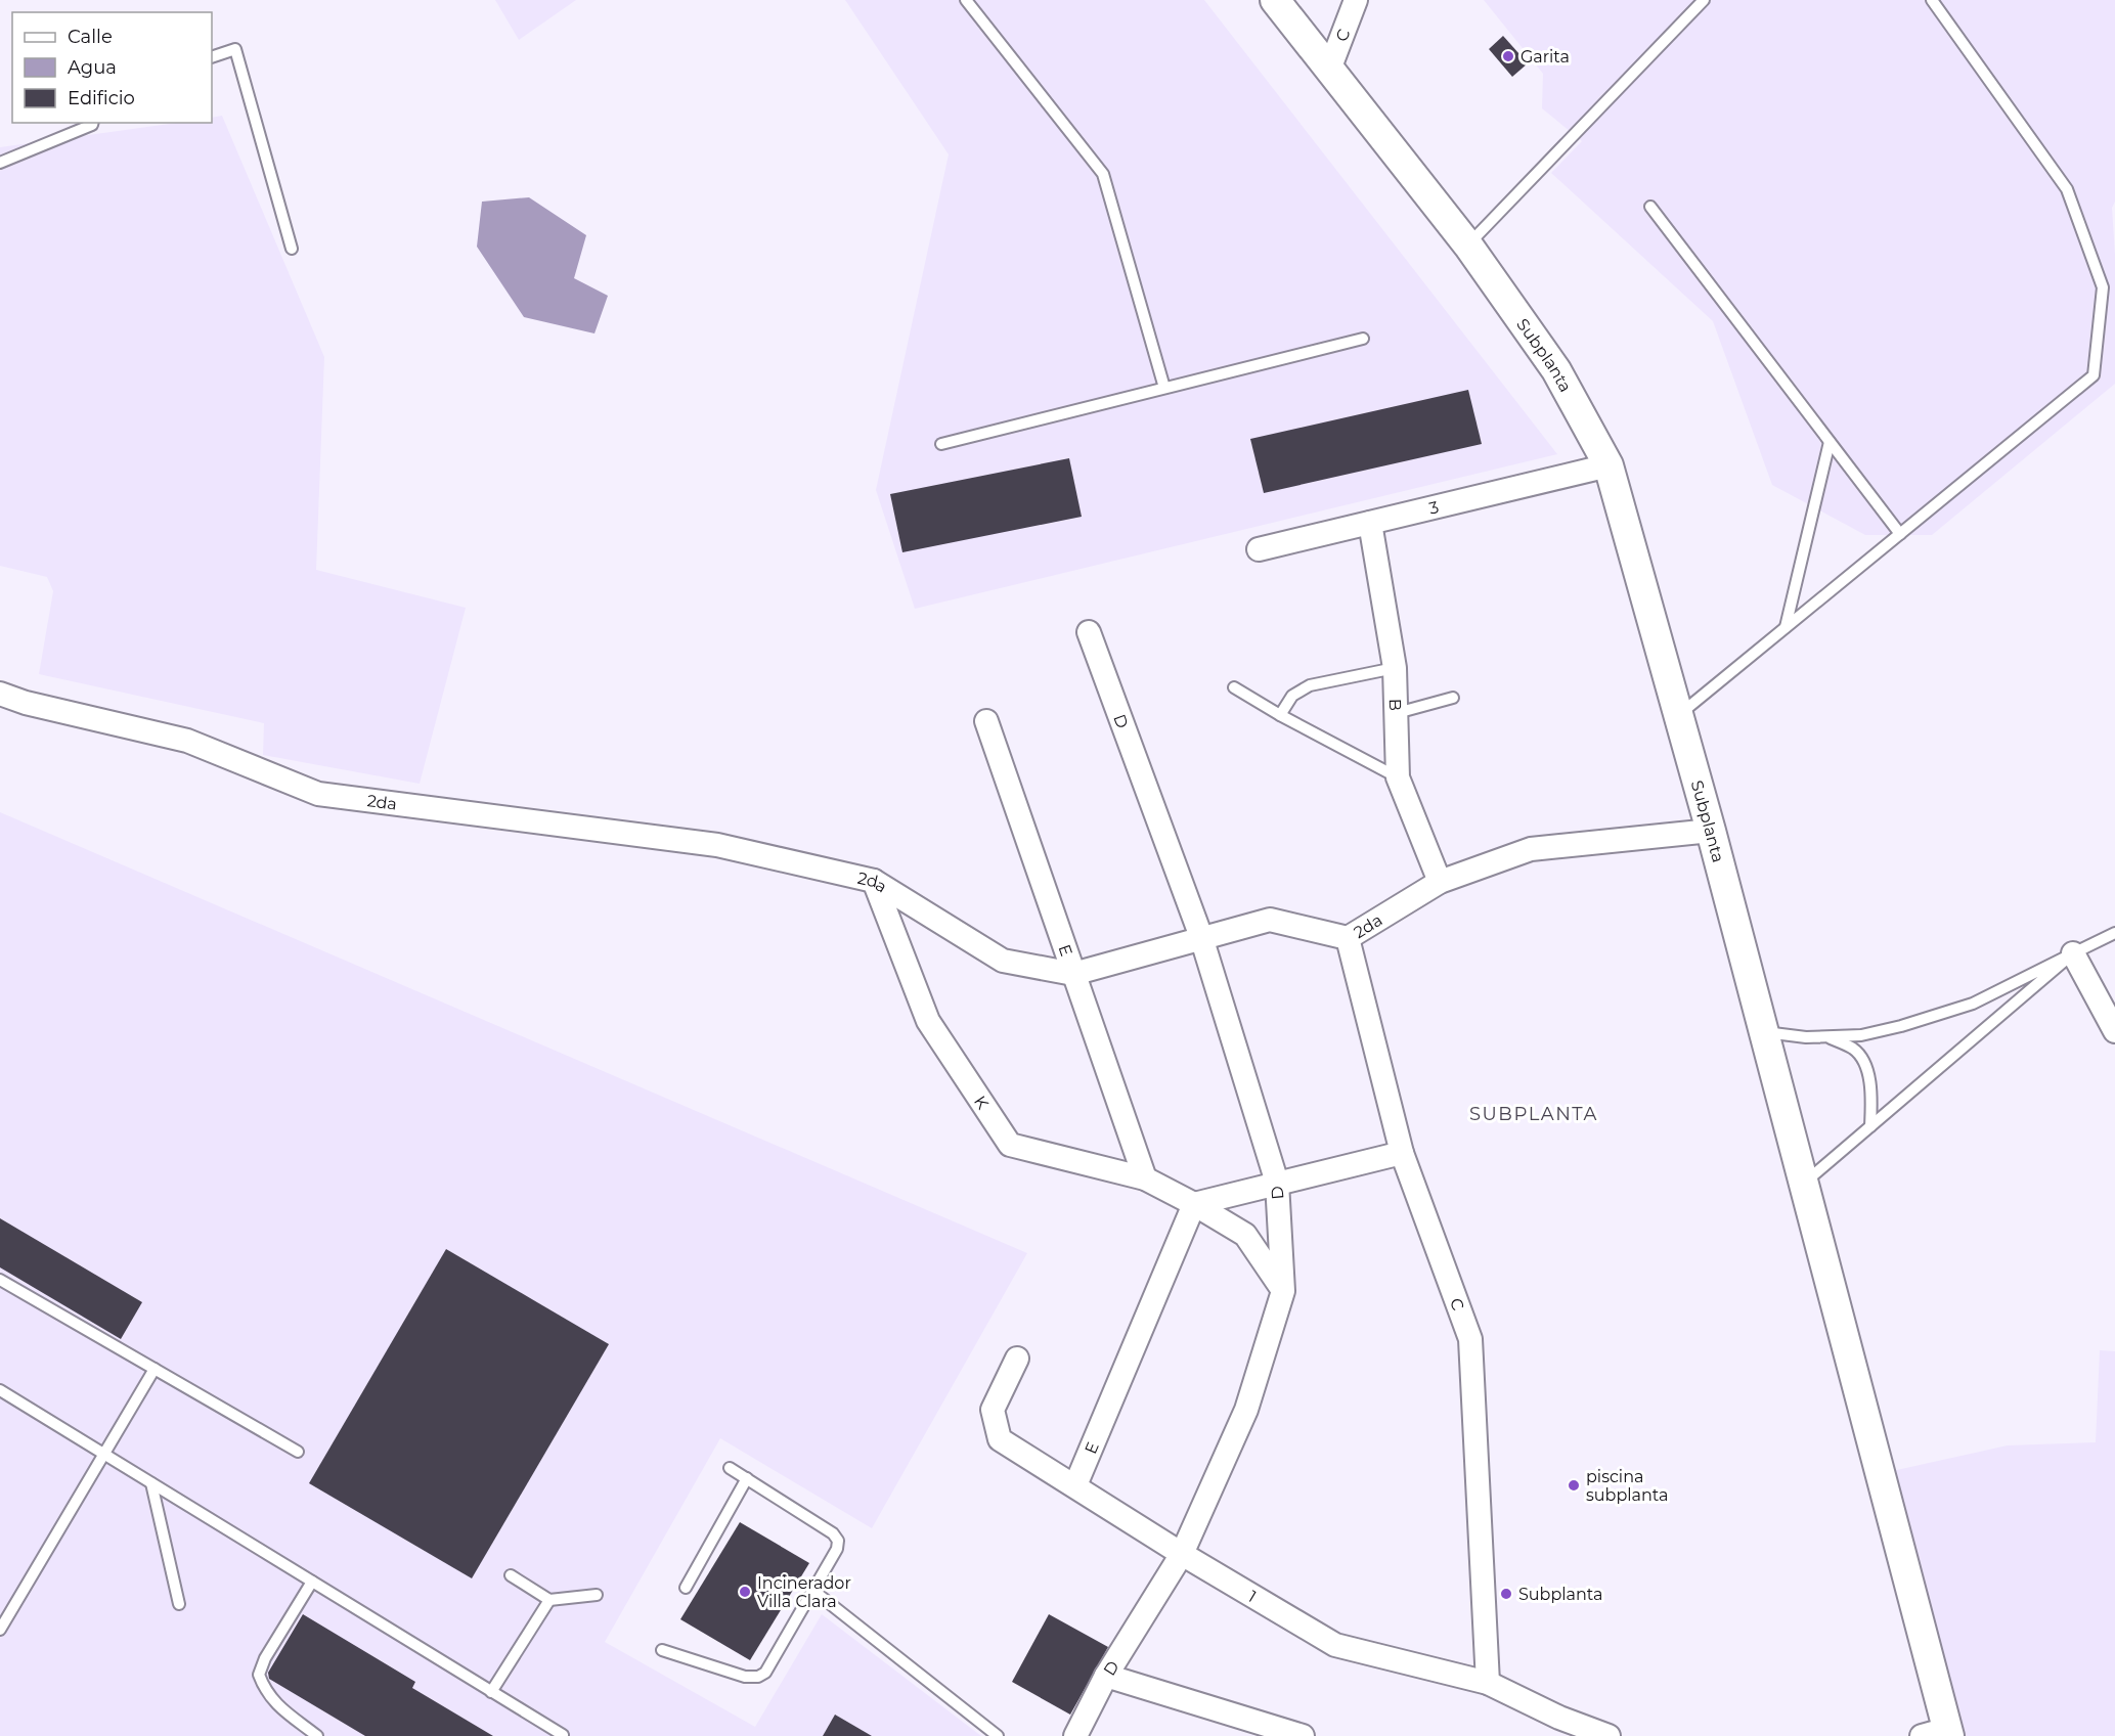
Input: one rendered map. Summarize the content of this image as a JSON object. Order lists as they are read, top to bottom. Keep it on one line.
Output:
{"streets":{"street":["C","Subplanta","3","B","D","2da","E","K","1"]},"crossings":[["C","Subplanta"],["C","2da"],["C","1"],["Subplanta","3"],["Subplanta","2da"],["3","B"],["B","2da"],["D","2da"],["D","K"],["D","1"],["2da","E"],["2da","K"],["E","K"],["E","1"]],"districts":["SUBPLANTA"],"places":["Garita","piscina subplanta","Incinerador Villa Clara","Subplanta"],"legend":["Calle","Agua","Edificio"]}
